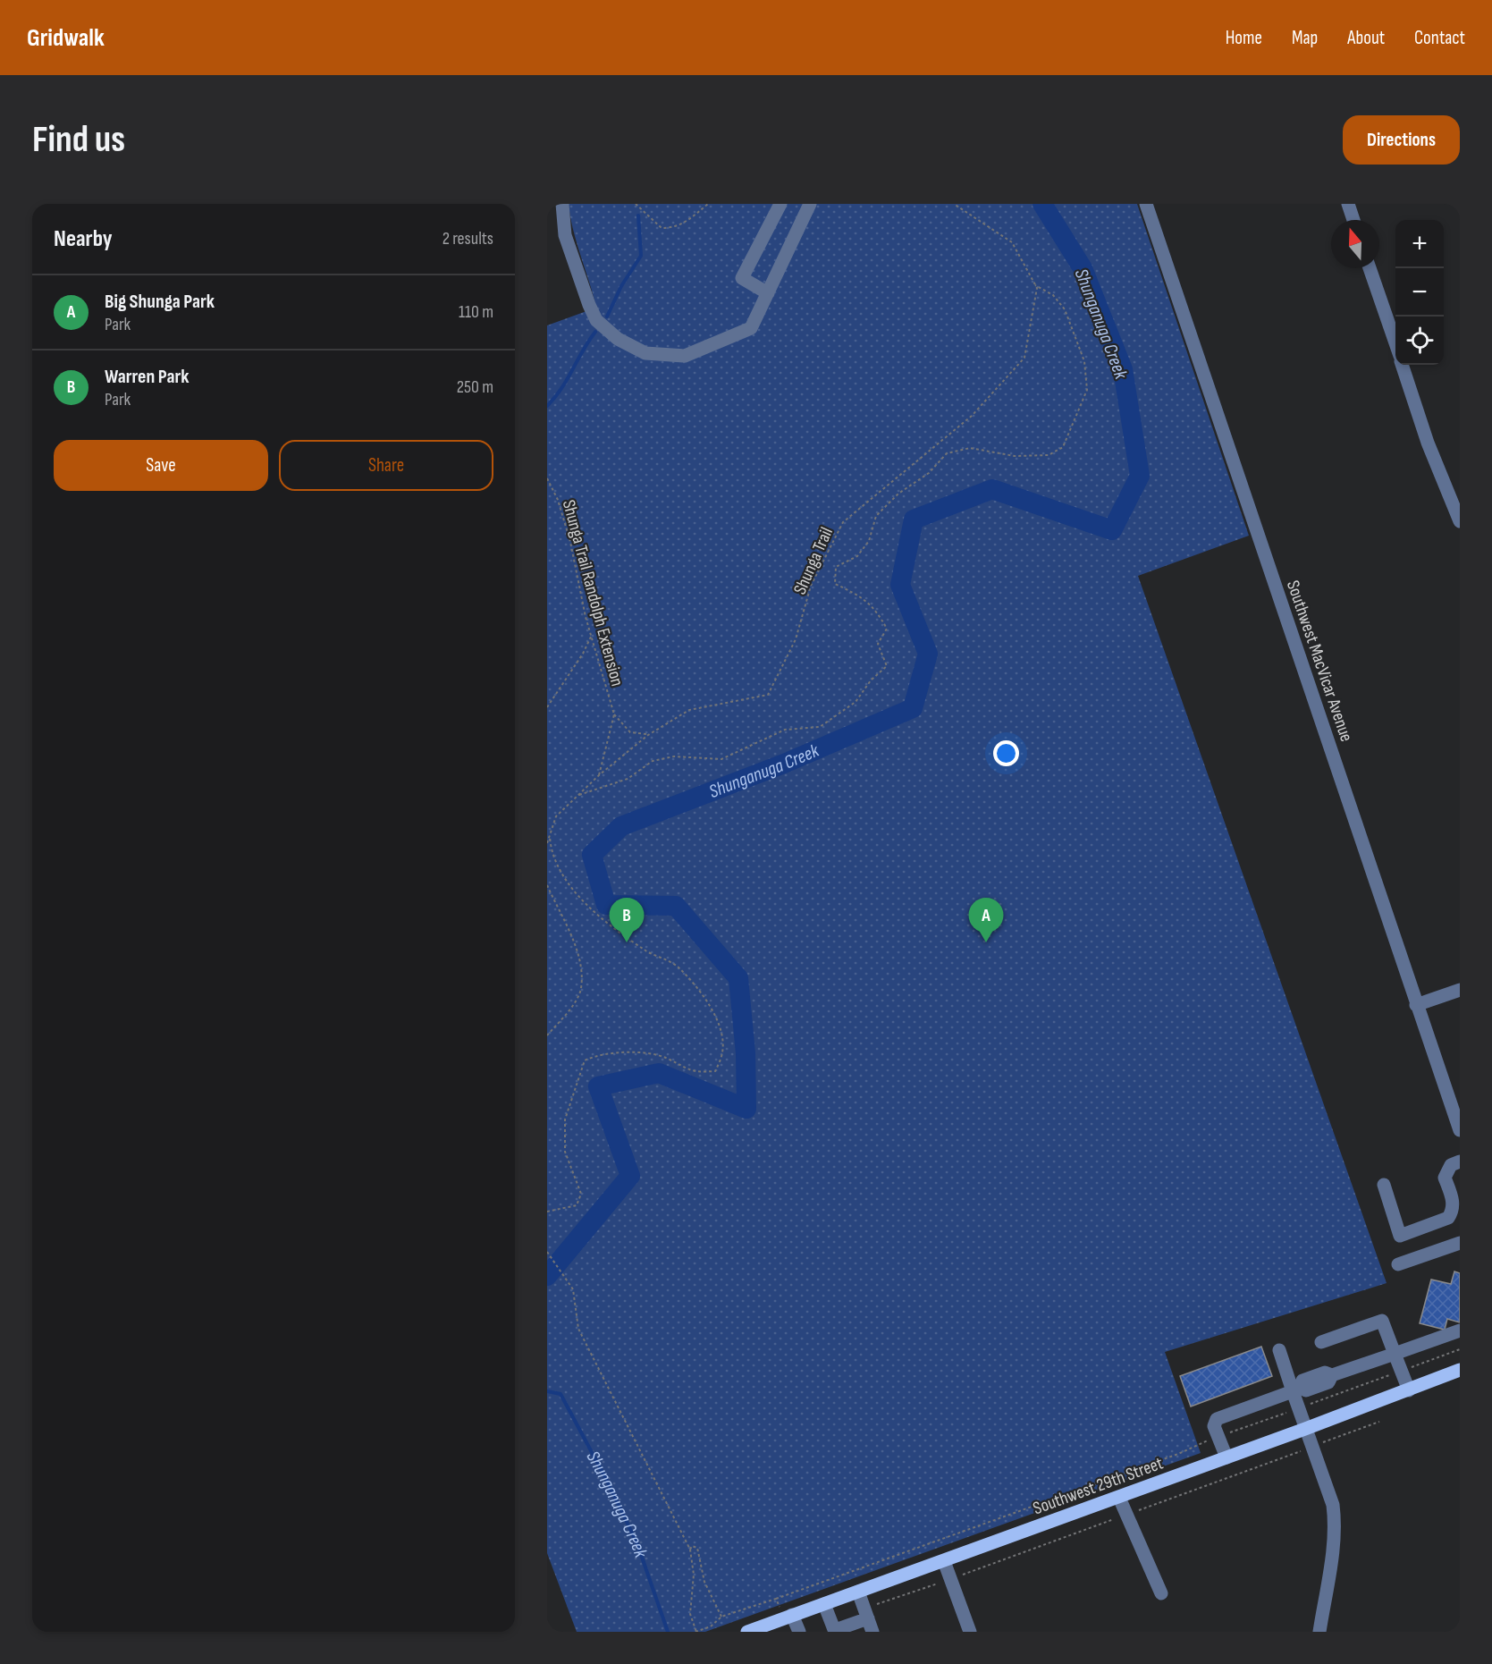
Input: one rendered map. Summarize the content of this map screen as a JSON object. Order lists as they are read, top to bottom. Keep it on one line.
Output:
{"streets":{"main road":["Southwest 29th Street"],"street":["Southwest MacVicar Avenue"],"path":["Shunga Trail","Shunga Trail Randolph Extension"]},"water":["Shunganuga Creek"],"north":"top","page":{"header":"Gridwalk","nav":["Home","Map","About","Contact"],"buttons":["Directions",["Save","Share"]],"title":"Find us","heading":["Nearby","2 results"],"map_buttons":["+","−"],"list":[{"mark":"A","name":"Big Shunga Park","note":"Park","value":"110 m"},{"mark":"B","name":"Warren Park","note":"Park","value":"250 m"}],"pins":["A","B"]}}
